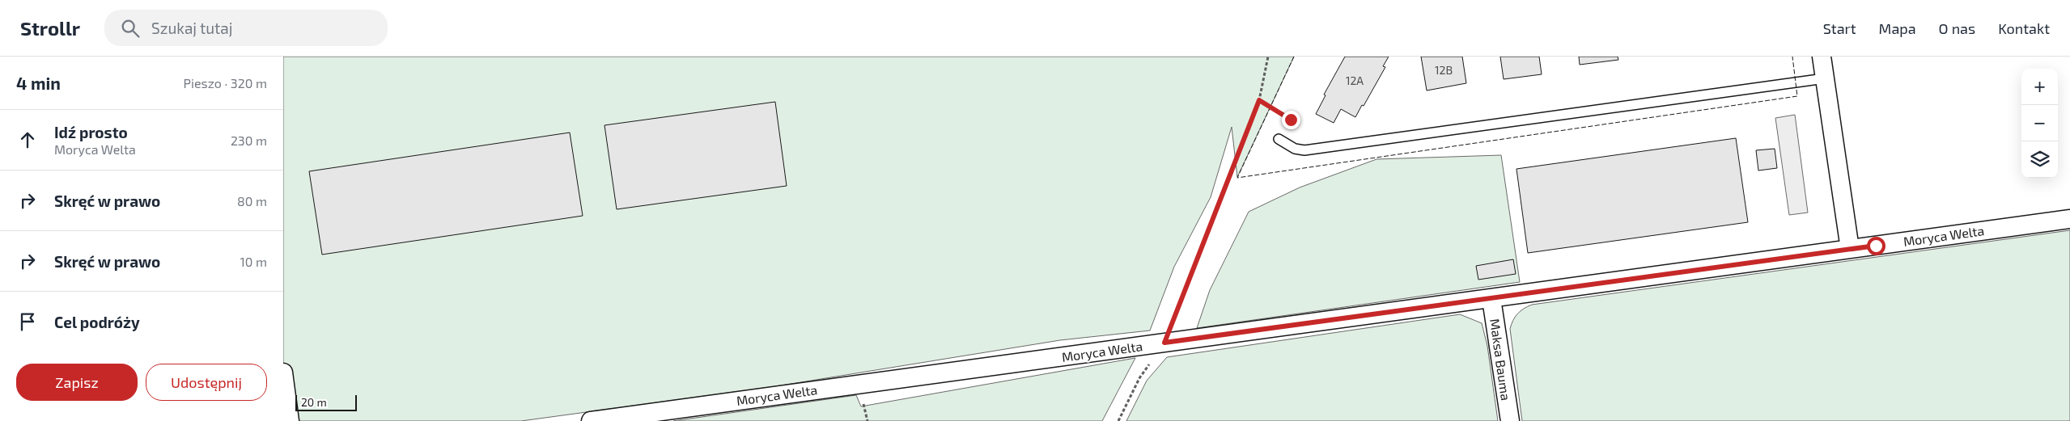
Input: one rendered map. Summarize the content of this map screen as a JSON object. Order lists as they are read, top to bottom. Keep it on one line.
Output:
{"streets":{"street":["Moryca Welta","Maksa Bauma"]},"crossings":[["Moryca Welta","Maksa Bauma"]],"house_numbers":["12B","12A"],"scale_bar":"20 m","page":{"header":"Strollr","search":"Szukaj tutaj","nav":["Start","Mapa","O nas","Kontakt"],"heading":["4 min","Pieszo · 320 m"],"map_buttons":["+","−"],"list":[["Idź prosto","Moryca Welta","230 m"],["Skręć w prawo","80 m"],["Skręć w prawo","10 m"],"Cel podróży"],"buttons":["Zapisz","Udostępnij"],"scale":"20 m"}}
